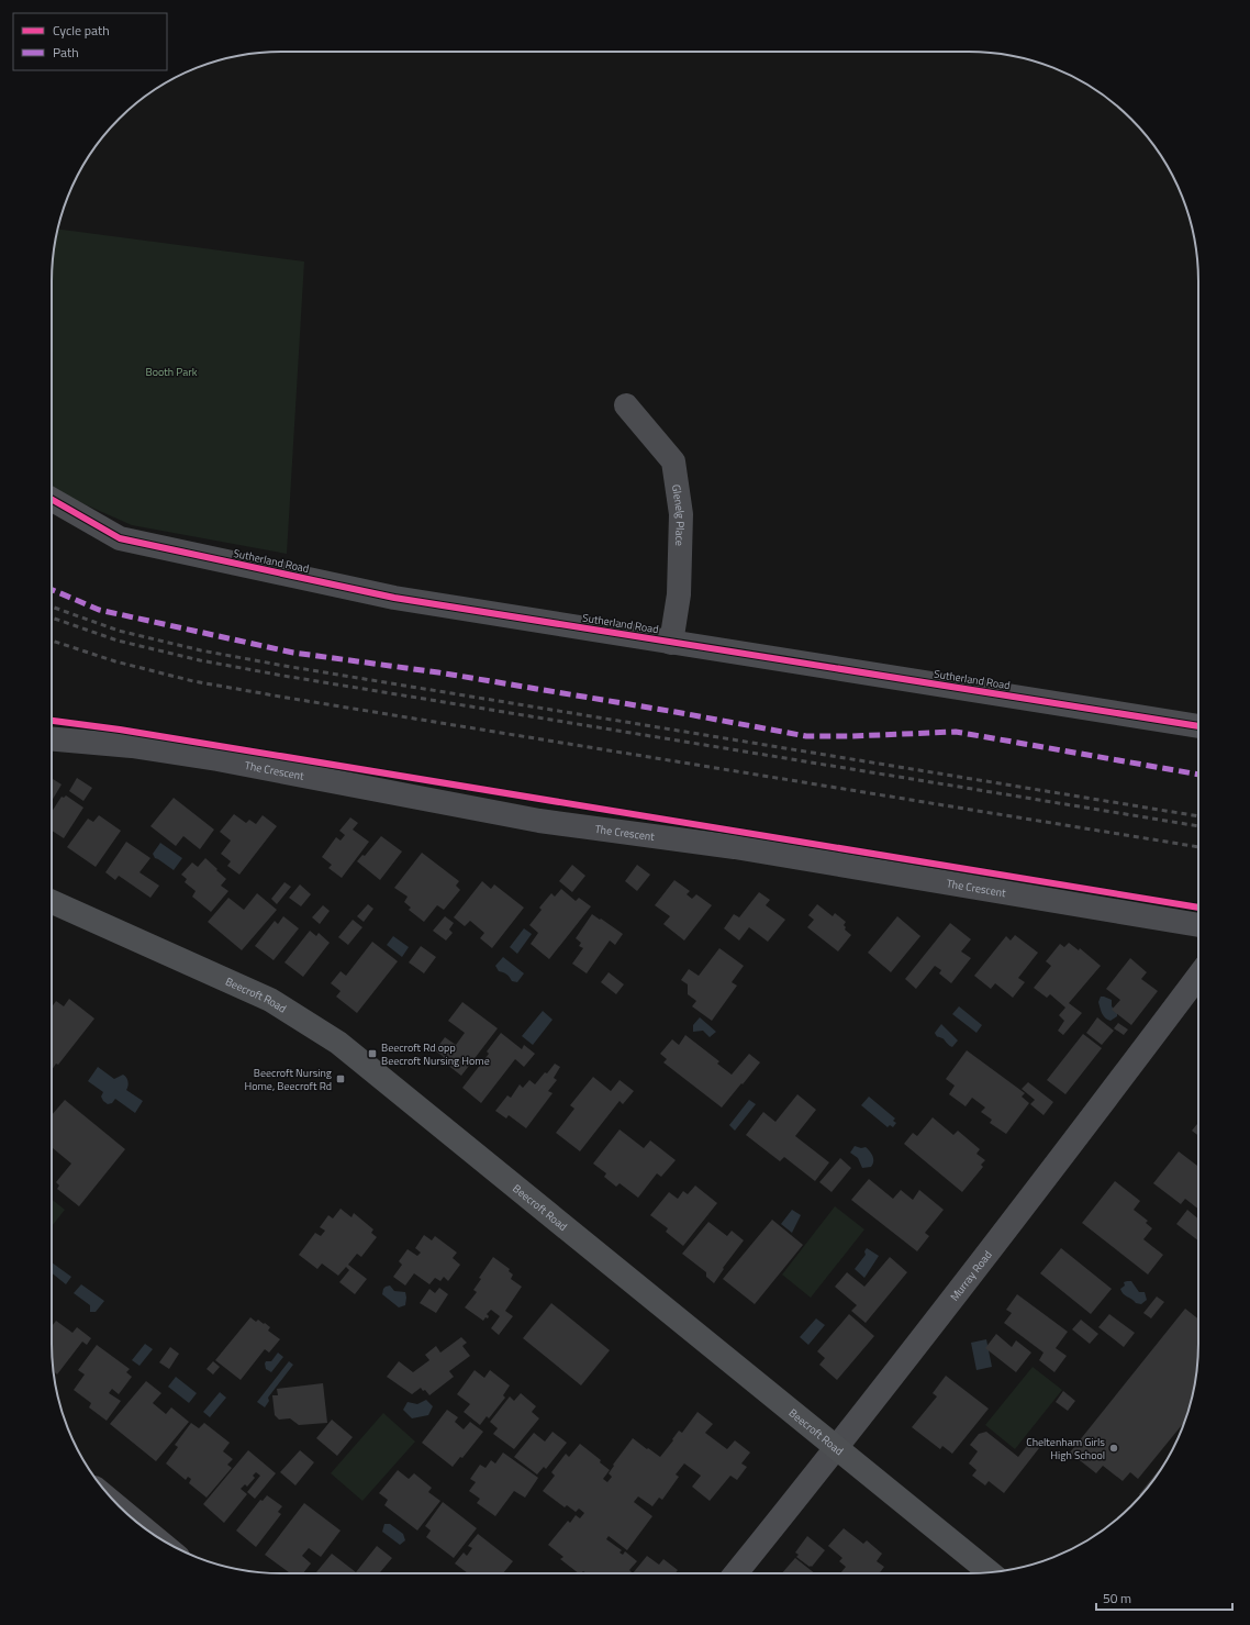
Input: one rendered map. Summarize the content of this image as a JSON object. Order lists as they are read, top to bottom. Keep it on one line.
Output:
{"streets":{"main road":["Beecroft Road"],"street":["Glenelg Place","Sutherland Road","The Crescent","Murray Road"]},"crossings":[["Glenelg Place","Sutherland Road"],["Beecroft Road","Murray Road"]],"parks":["Booth Park"],"places":{"transit":["Beecroft Rd opp Beecroft Nursing Home","Beecroft Nursing Home, Beecroft Rd"],"other":["Cheltenham Girls High School"]},"legend":["Cycle path","Path"],"scale_bar":"50 m"}
